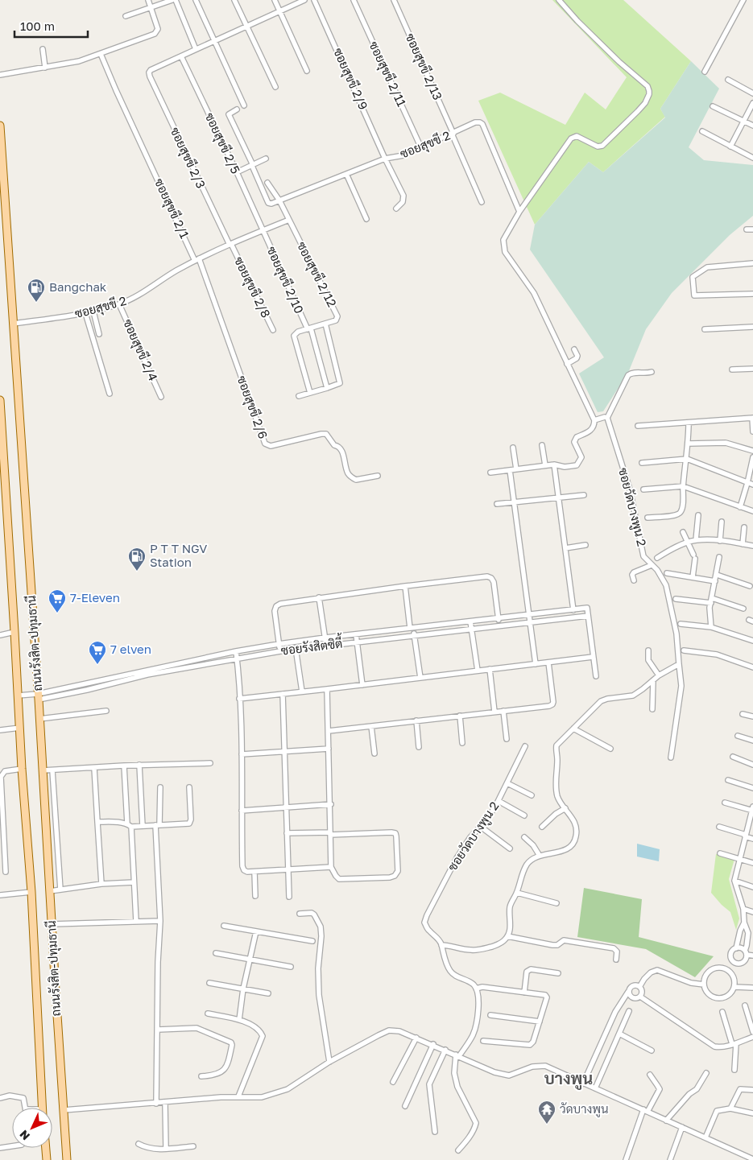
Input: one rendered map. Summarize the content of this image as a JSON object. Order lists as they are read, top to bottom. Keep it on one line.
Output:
{"streets":{"main road":["ถนนรังสิต-ปทุมธานี"],"street":["ซอยสุขขี 2/13","ซอยสุขขี 2/11","ซอยสุขขี 2/9","ซอยสุขขี 2/5","ซอยสุขขี 2","ซอยสุขขี 2/3","ซอยสุขขี 2/1","ซอยสุขขี 2/12","ซอยสุขขี 2/10","ซอยสุขขี 2/8","ซอยสุขขี 2/4","ซอยสุขขี 2/6","ซอยวัดบางพูน 2","ซอยรังสิตซิตี้"]},"crossings":[["ซอยสุขขี 2/13","ซอยสุขขี 2"],["ซอยสุขขี 2/11","ซอยสุขขี 2"],["ซอยสุขขี 2/9","ซอยสุขขี 2"],["ซอยสุขขี 2/5","ซอยสุขขี 2"],["ซอยสุขขี 2/5","ซอยสุขขี 2/3"],["ซอยสุขขี 2/5","ซอยสุขขี 2/10"],["ซอยสุขขี 2","ซอยสุขขี 2/3"],["ซอยสุขขี 2","ซอยสุขขี 2/1"],["ซอยสุขขี 2","ซอยสุขขี 2/12"],["ซอยสุขขี 2","ซอยสุขขี 2/10"],["ซอยสุขขี 2","ซอยสุขขี 2/8"],["ซอยสุขขี 2","ซอยสุขขี 2/4"],["ซอยสุขขี 2","ซอยสุขขี 2/6"],["ซอยสุขขี 2","ถนนรังสิต-ปทุมธานี"],["ซอยสุขขี 2/3","ซอยสุขขี 2/8"],["ซอยสุขขี 2/1","ซอยสุขขี 2/6"],["ถนนรังสิต-ปทุมธานี","ซอยรังสิตซิตี้"]],"districts":["บางพูน"],"places":{"fuel station":["Bangchak","P T T NGV Station"],"supermarket":["7-Eleven","7 elven"],"temple":["วัดบางพูน"]},"scale_bar":"100 m","north":"bottom left"}
